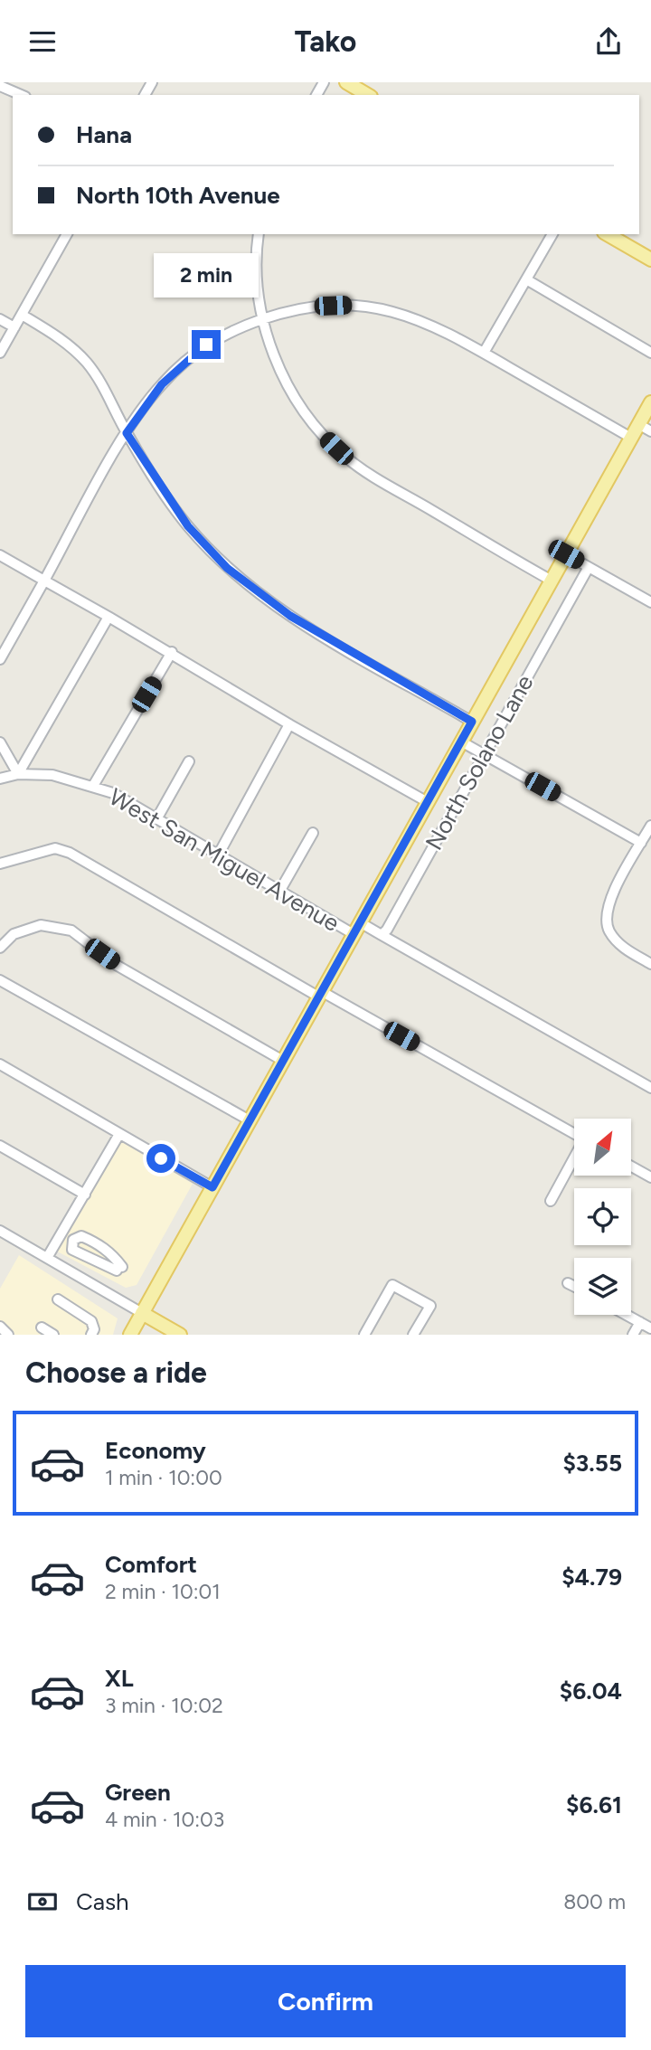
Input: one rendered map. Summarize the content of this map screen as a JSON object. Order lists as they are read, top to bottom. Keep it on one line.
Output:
{"streets":{"street":["North Solano Lane","West San Miguel Avenue"]},"north":"top right","page":{"header":"Tako","banner":["Hana","North 10th Avenue"],"bubble":"2 min","heading":"Choose a ride","list":[{"name":"Economy","note":"1 min · 10:00","value":"$3.55"},{"name":"Comfort","note":"2 min · 10:01","value":"$4.79"},{"name":"XL","note":"3 min · 10:02","value":"$6.04"},{"name":"Green","note":"4 min · 10:03","value":"$6.61"}],"pay":["Cash","800 m"],"buttons":"Confirm"}}
